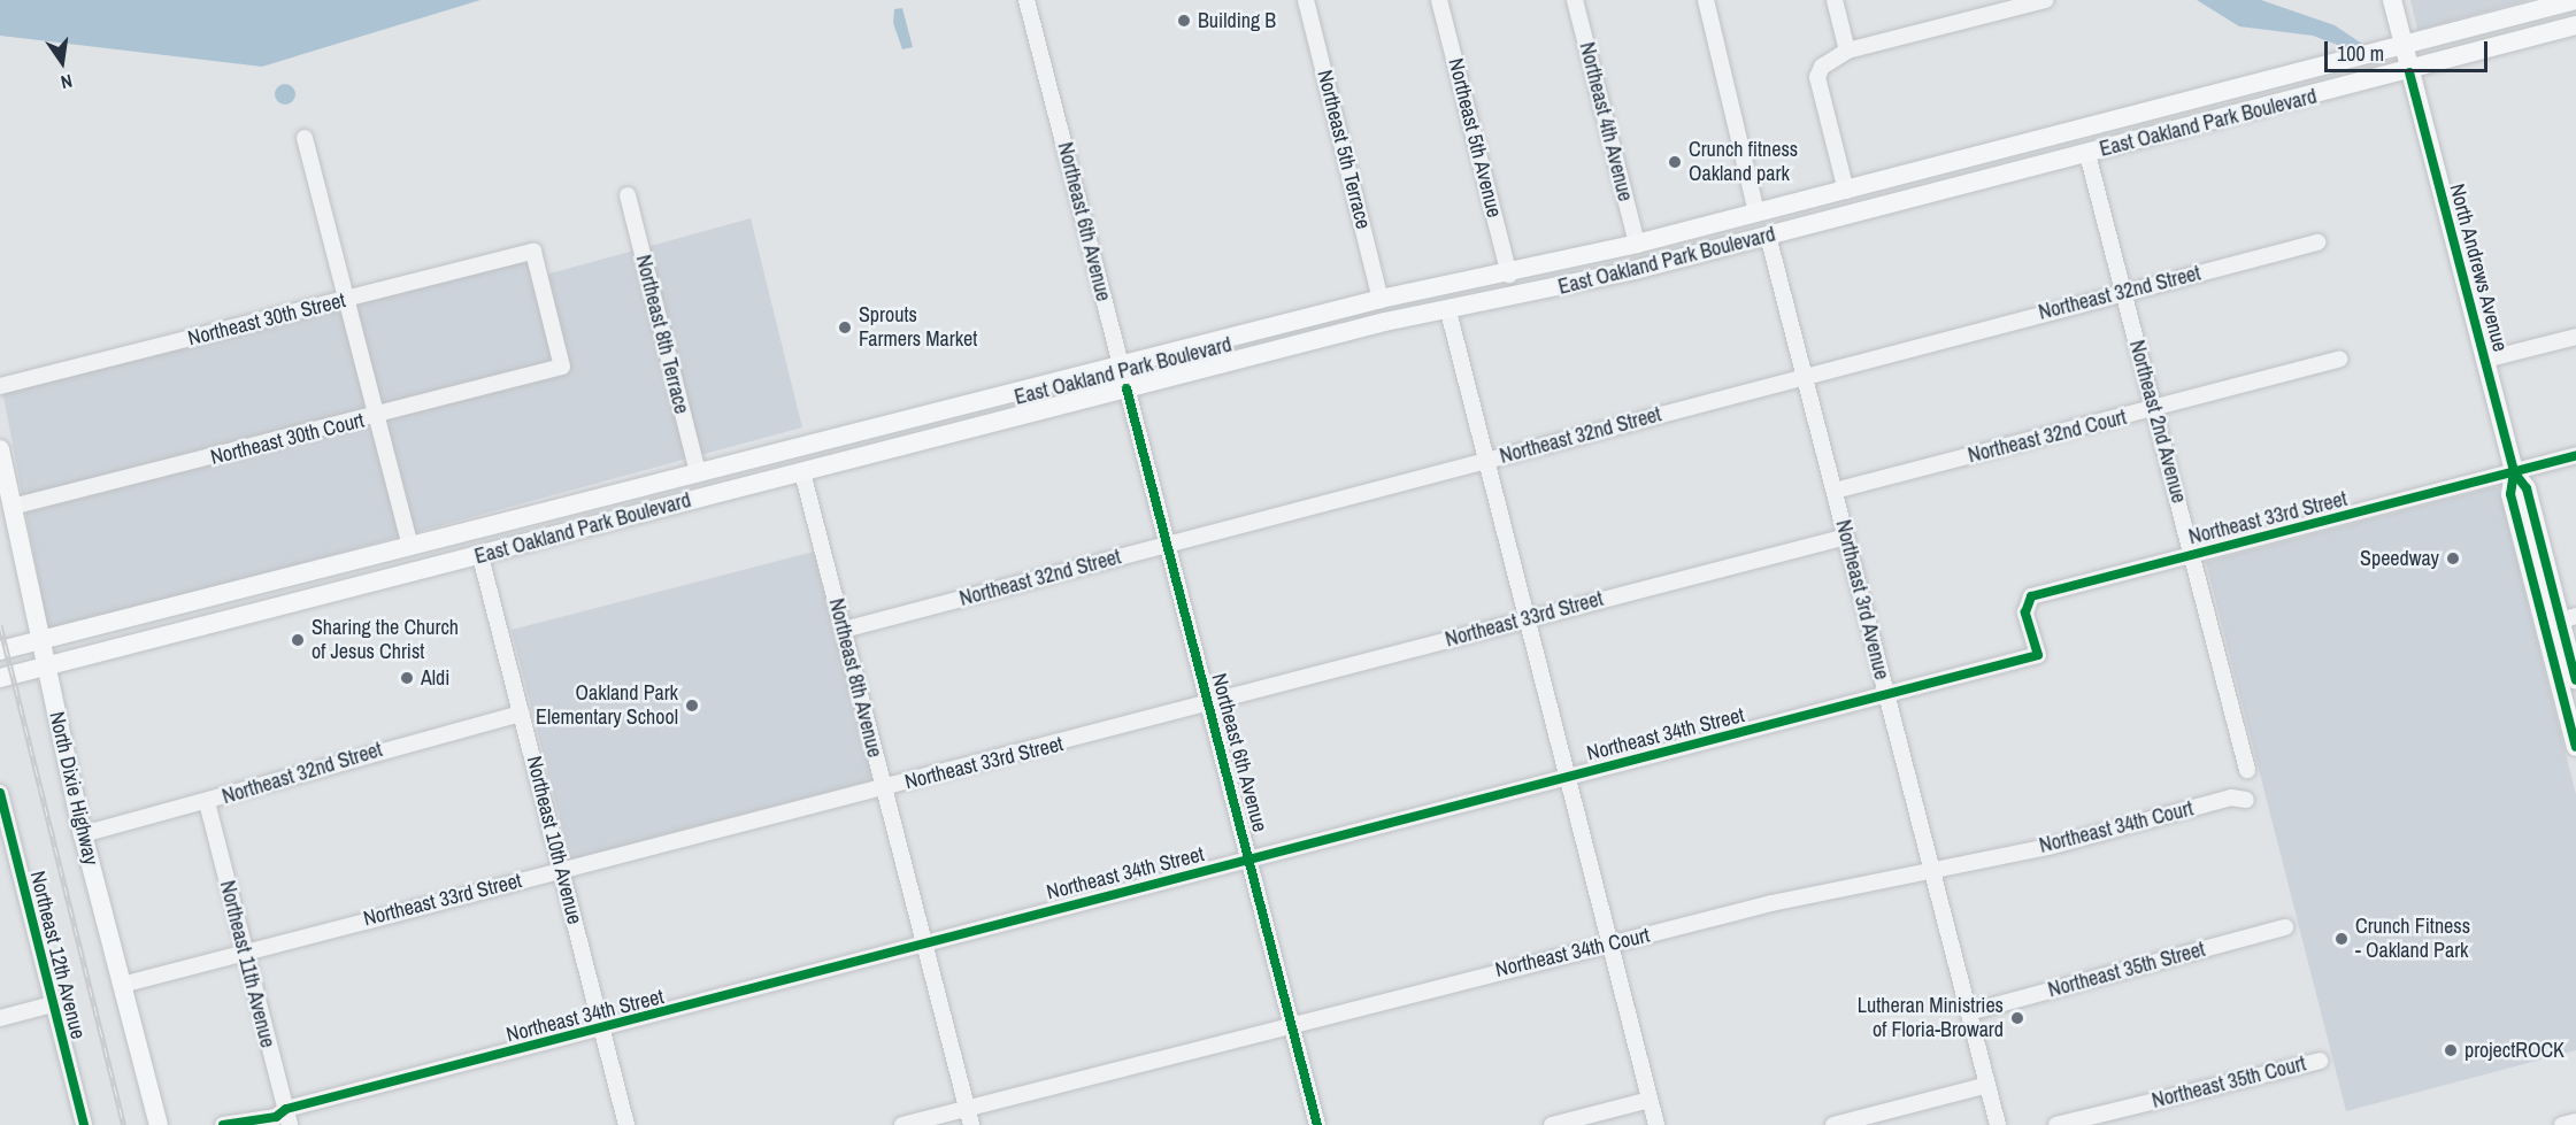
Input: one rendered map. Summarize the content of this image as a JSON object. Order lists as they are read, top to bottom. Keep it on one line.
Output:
{"streets":{"main road":["East Oakland Park Boulevard","North Andrews Avenue","North Dixie Highway"],"street":["Northeast 4th Avenue","Northeast 5th Avenue","Northeast 5th Terrace","Northeast 6th Avenue","Northeast 32nd Street","Northeast 30th Street","Northeast 8th Terrace","Northeast 2nd Avenue","Northeast 32nd Court","Northeast 30th Court","Northeast 33rd Street","Northeast 3rd Avenue","Northeast 8th Avenue","Northeast 34th Street","Northeast 34th Court","Northeast 10th Avenue","Northeast 12th Avenue","Northeast 11th Avenue","Northeast 35th Street","Northeast 35th Court"]},"crossings":[["Northeast 4th Avenue","East Oakland Park Boulevard"],["East Oakland Park Boulevard","Northeast 5th Avenue"],["East Oakland Park Boulevard","Northeast 5th Terrace"],["East Oakland Park Boulevard","Northeast 6th Avenue"],["East Oakland Park Boulevard","North Andrews Avenue"],["East Oakland Park Boulevard","Northeast 8th Terrace"],["East Oakland Park Boulevard","Northeast 2nd Avenue"],["East Oakland Park Boulevard","Northeast 3rd Avenue"],["East Oakland Park Boulevard","Northeast 8th Avenue"],["East Oakland Park Boulevard","North Dixie Highway"],["East Oakland Park Boulevard","Northeast 10th Avenue"],["Northeast 6th Avenue","Northeast 32nd Street"],["Northeast 6th Avenue","Northeast 33rd Street"],["Northeast 6th Avenue","Northeast 34th Street"],["Northeast 6th Avenue","Northeast 34th Court"],["North Andrews Avenue","Northeast 33rd Street"],["Northeast 32nd Street","Northeast 2nd Avenue"],["Northeast 32nd Street","Northeast 3rd Avenue"],["Northeast 32nd Street","Northeast 8th Avenue"],["Northeast 32nd Street","North Dixie Highway"],["Northeast 32nd Street","Northeast 10th Avenue"],["Northeast 32nd Street","Northeast 11th Avenue"],["Northeast 30th Street","Northeast 30th Court"],["Northeast 2nd Avenue","Northeast 32nd Court"],["Northeast 2nd Avenue","Northeast 33rd Street"],["Northeast 32nd Court","Northeast 3rd Avenue"],["Northeast 30th Court","North Dixie Highway"],["Northeast 33rd Street","Northeast 3rd Avenue"],["Northeast 33rd Street","Northeast 8th Avenue"],["Northeast 33rd Street","Northeast 34th Street"],["Northeast 33rd Street","North Dixie Highway"],["Northeast 33rd Street","Northeast 10th Avenue"],["Northeast 33rd Street","Northeast 11th Avenue"],["Northeast 3rd Avenue","Northeast 34th Street"],["Northeast 3rd Avenue","Northeast 34th Court"],["Northeast 3rd Avenue","Northeast 35th Street"],["Northeast 8th Avenue","Northeast 34th Street"],["Northeast 8th Avenue","Northeast 34th Court"],["Northeast 34th Street","Northeast 10th Avenue"],["Northeast 34th Street","Northeast 11th Avenue"]],"places":["Building B","Crunch fitness Oakland park","Sprouts Farmers Market","Speedway","Sharing the Church of Jesus Christ","Aldi","Oakland Park Elementary School","Crunch Fitness - Oakland Park","Lutheran Ministries of Floria-Broward","projectROCK"],"scale_bar":"100 m","north":"bottom"}
